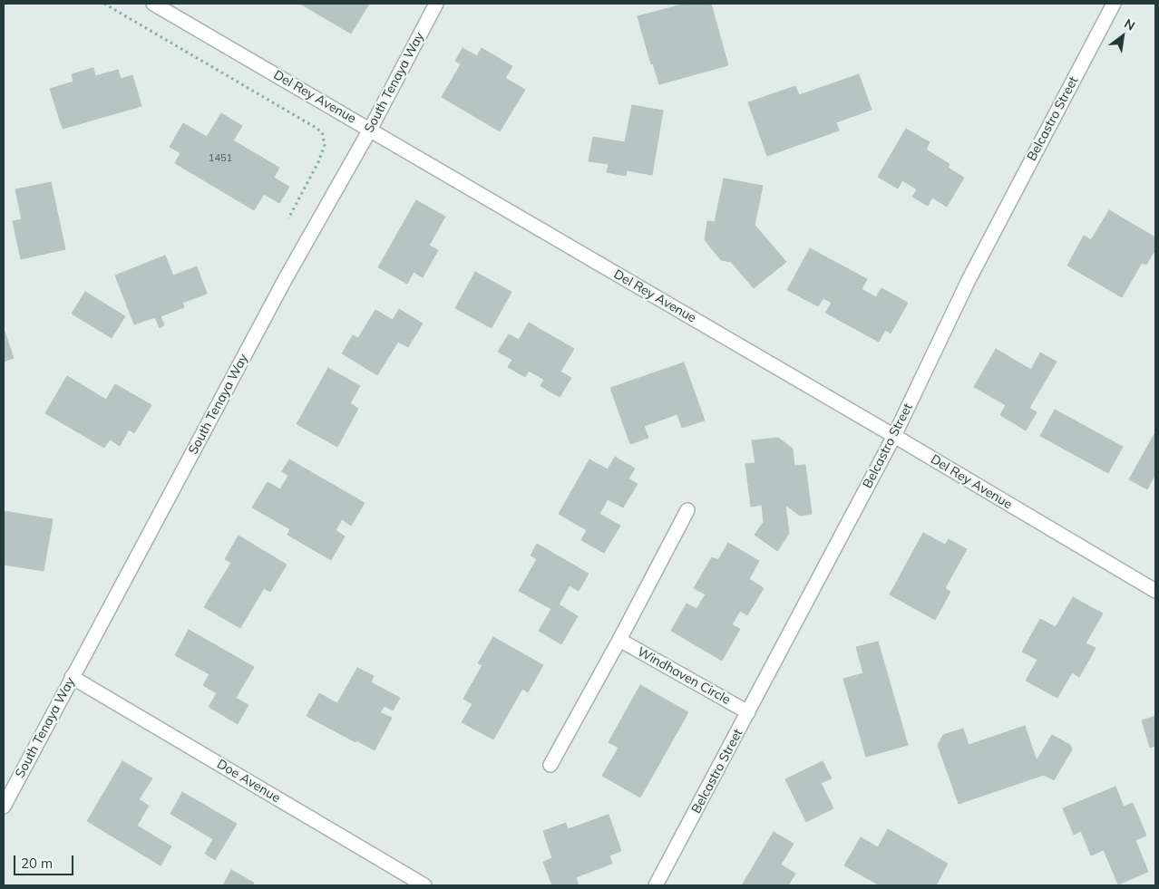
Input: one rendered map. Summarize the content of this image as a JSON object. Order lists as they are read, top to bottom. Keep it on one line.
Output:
{"streets":{"street":["South Tenaya Way","Del Rey Avenue","Belcastro Street","Windhaven Circle","Doe Avenue"]},"crossings":[["South Tenaya Way","Del Rey Avenue"],["South Tenaya Way","Doe Avenue"],["Del Rey Avenue","Belcastro Street"],["Belcastro Street","Windhaven Circle"]],"house_numbers":["1451"],"scale_bar":"20 m","north":"top right"}
